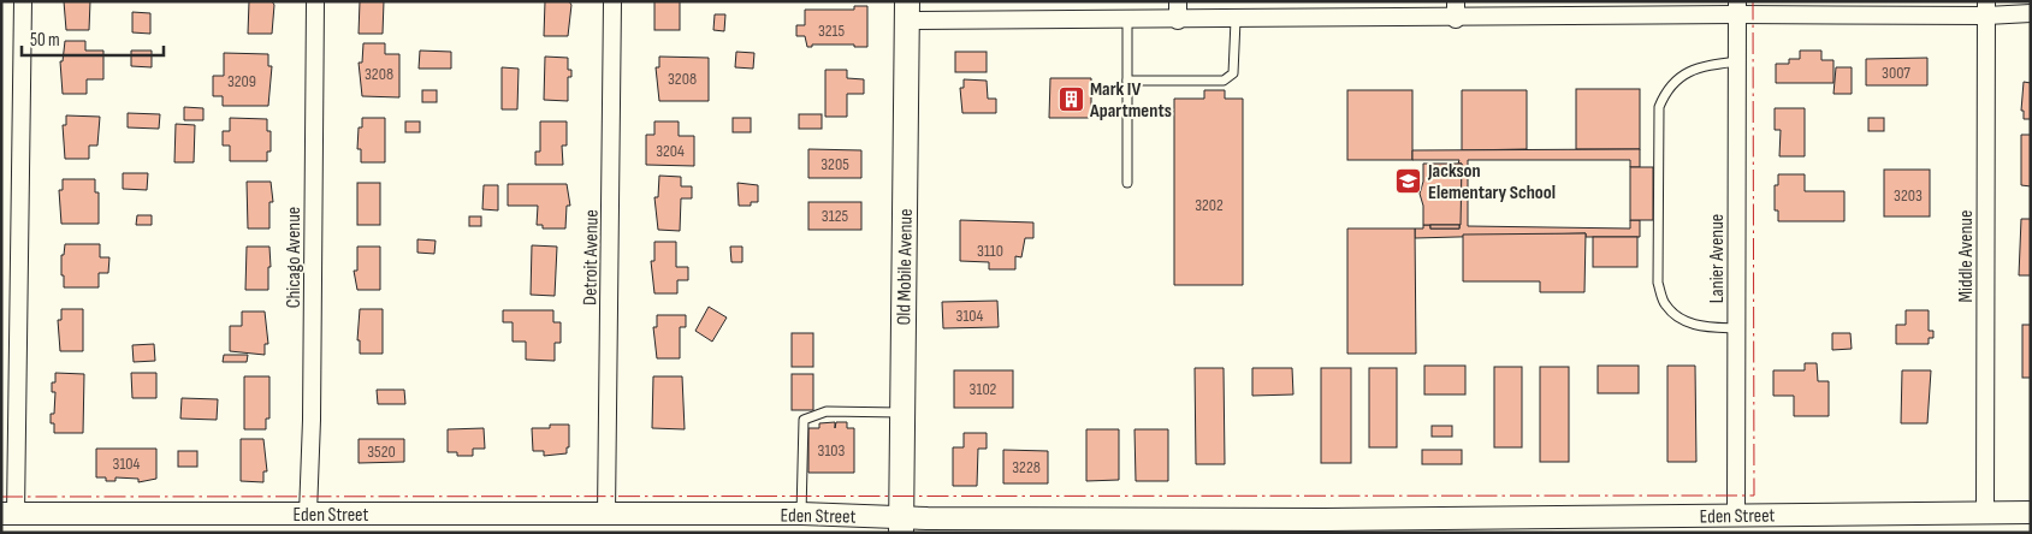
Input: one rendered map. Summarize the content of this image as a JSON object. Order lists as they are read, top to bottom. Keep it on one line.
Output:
{"streets":{"main road":["Old Mobile Avenue"],"street":["Middle Avenue","Chicago Avenue","Detroit Avenue","Lanier Avenue","Eden Street"]},"crossings":[["Middle Avenue","Eden Street"],["Chicago Avenue","Eden Street"],["Detroit Avenue","Eden Street"],["Lanier Avenue","Eden Street"],["Old Mobile Avenue","Eden Street"]],"places":{"building":["Mark IV Apartments"],"school or university":["Jackson Elementary School"]},"house_numbers":["3215","3007","3208","3208","3209","3204","3205","3203","3202","3125","3110","3104","3102","3103","3520","3104","3228"],"scale_bar":"50 m"}
